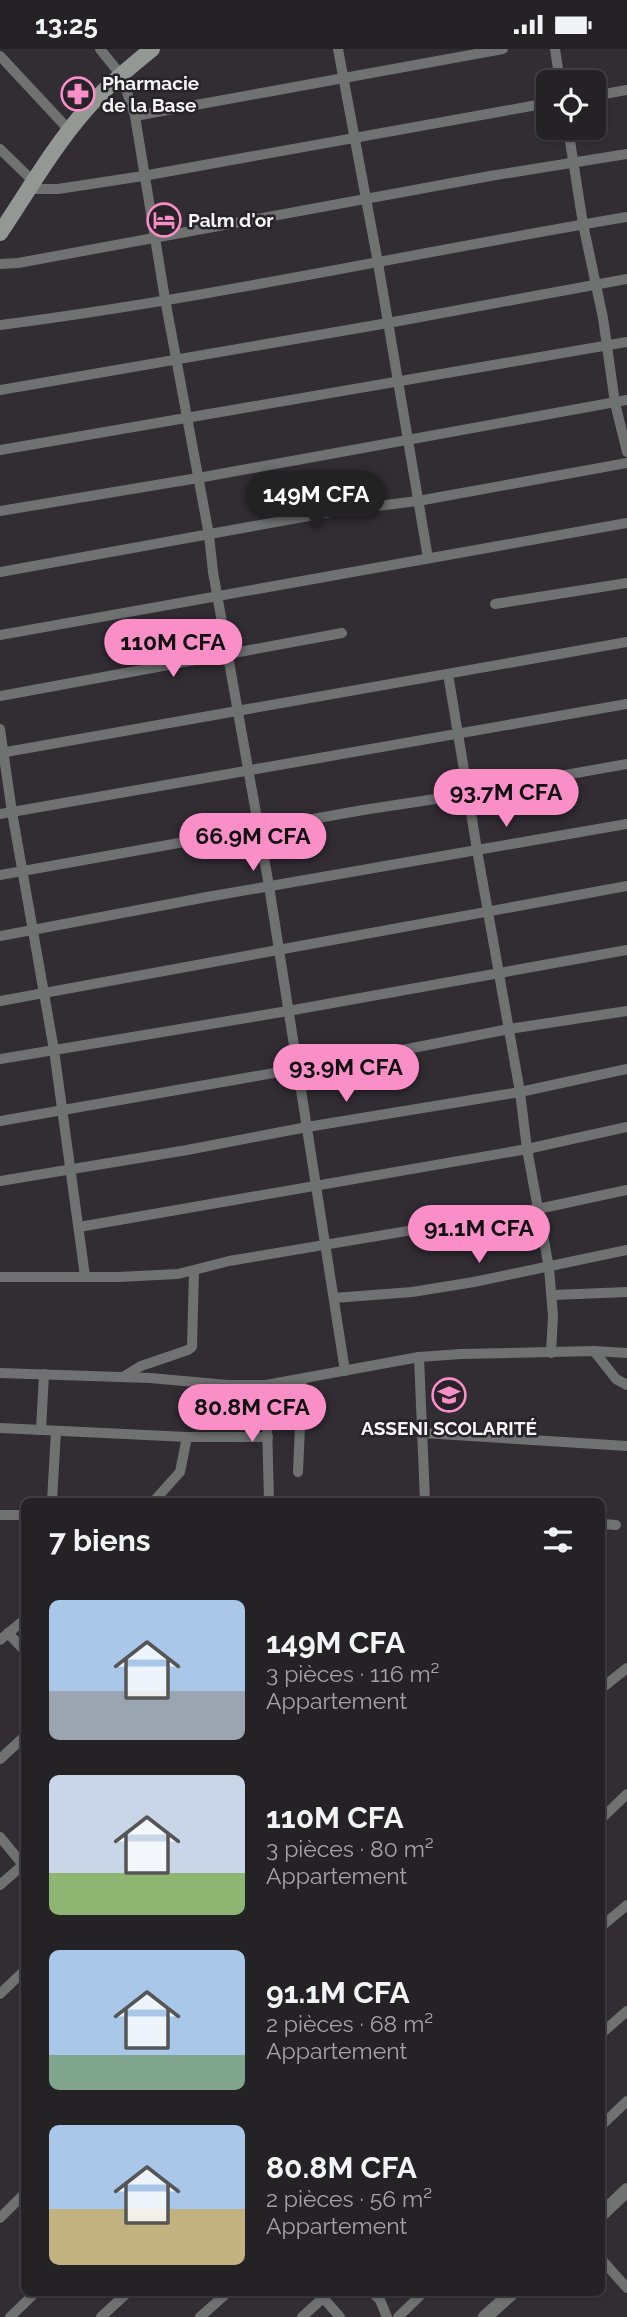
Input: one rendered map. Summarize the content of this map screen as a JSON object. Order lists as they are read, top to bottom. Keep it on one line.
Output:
{"places":{"pharmacy":["Pharmacie de la Base"],"hotel":["Palm d'or"],"school or university":["ASSENI SCOLARITÉ"]},"page":{"status":"13:25","price":["149M CFA","110M CFA","93.7M CFA","66.9M CFA","93.9M CFA","91.1M CFA","80.8M CFA"],"heading":"7 biens","list":[{"name":"149M CFA","note":"3 pièces · 116 m² · Appartement"},{"name":"110M CFA","note":"3 pièces · 80 m² · Appartement"},{"name":"91.1M CFA","note":"2 pièces · 68 m² · Appartement"},{"name":"80.8M CFA","note":"2 pièces · 56 m² · Appartement"}]}}
